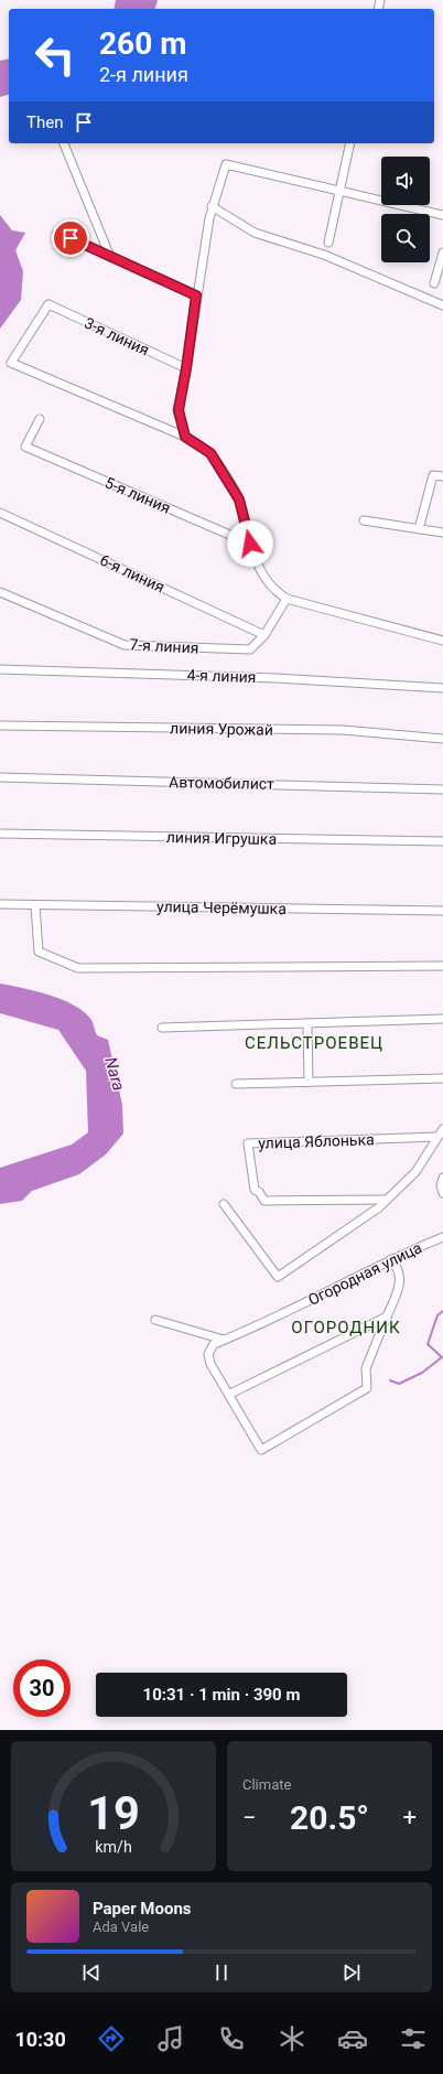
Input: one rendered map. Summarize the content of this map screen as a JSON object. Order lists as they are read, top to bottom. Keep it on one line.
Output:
{"streets":{"street":["3-я линия","5-я линия","6-я линия","7-я линия","4-я линия","линия Урожай","Автомобилист","линия Игрушка","улица Черёмушка","улица Яблонька","Огородная улица"]},"crossings":[["6-я линия","7-я линия"]],"districts":["СЕЛЬСТРОЕВЕЦ","ОГОРОДНИК"],"water":["Nara"],"page":{"turn":["260 m","2-я линия"],"then":"Then","limit":"30","trip":"10:31 · 1 min · 390 m","tile":"Climate","heat":["−","20.5°","+"],"song":["Paper Moons","Ada Vale"],"tabs":"10:30","gauge":["19","km/h"]}}
